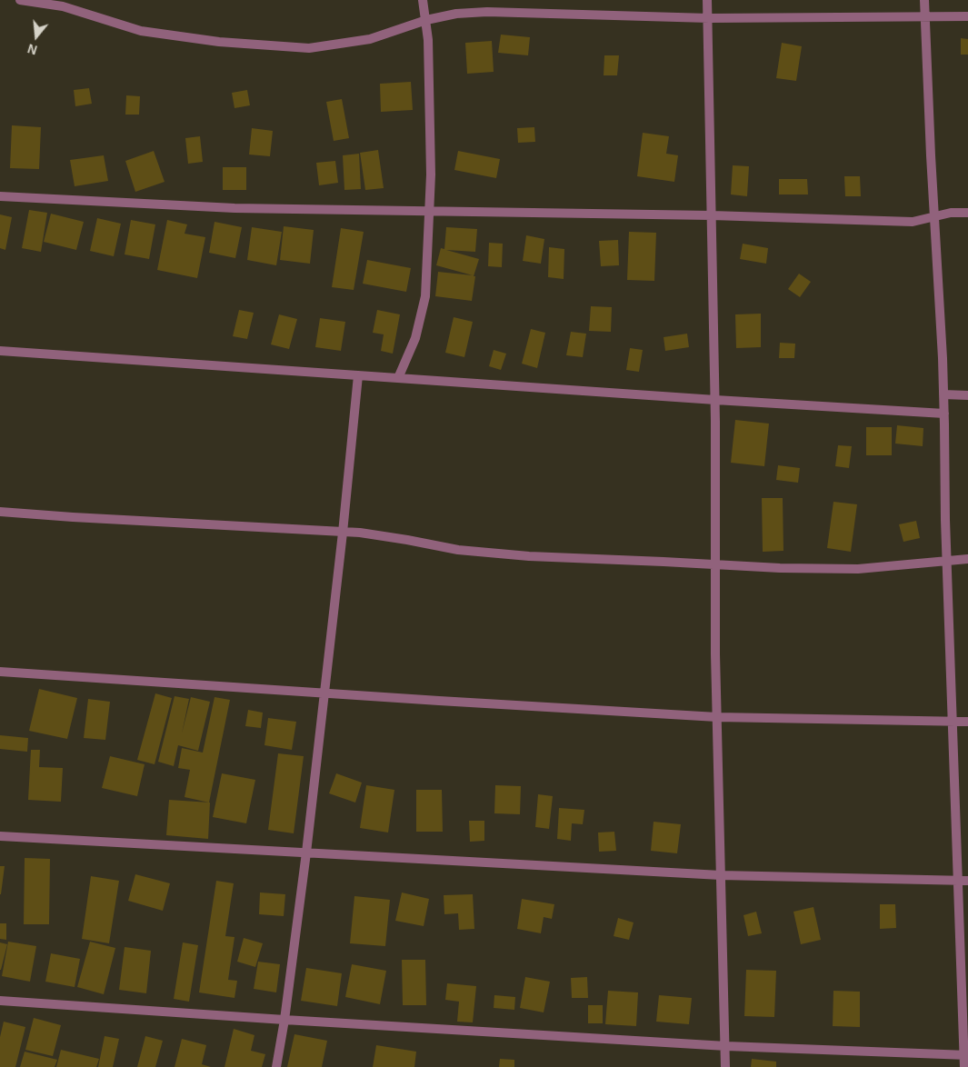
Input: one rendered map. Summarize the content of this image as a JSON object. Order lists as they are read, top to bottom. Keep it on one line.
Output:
{"north":"bottom"}
